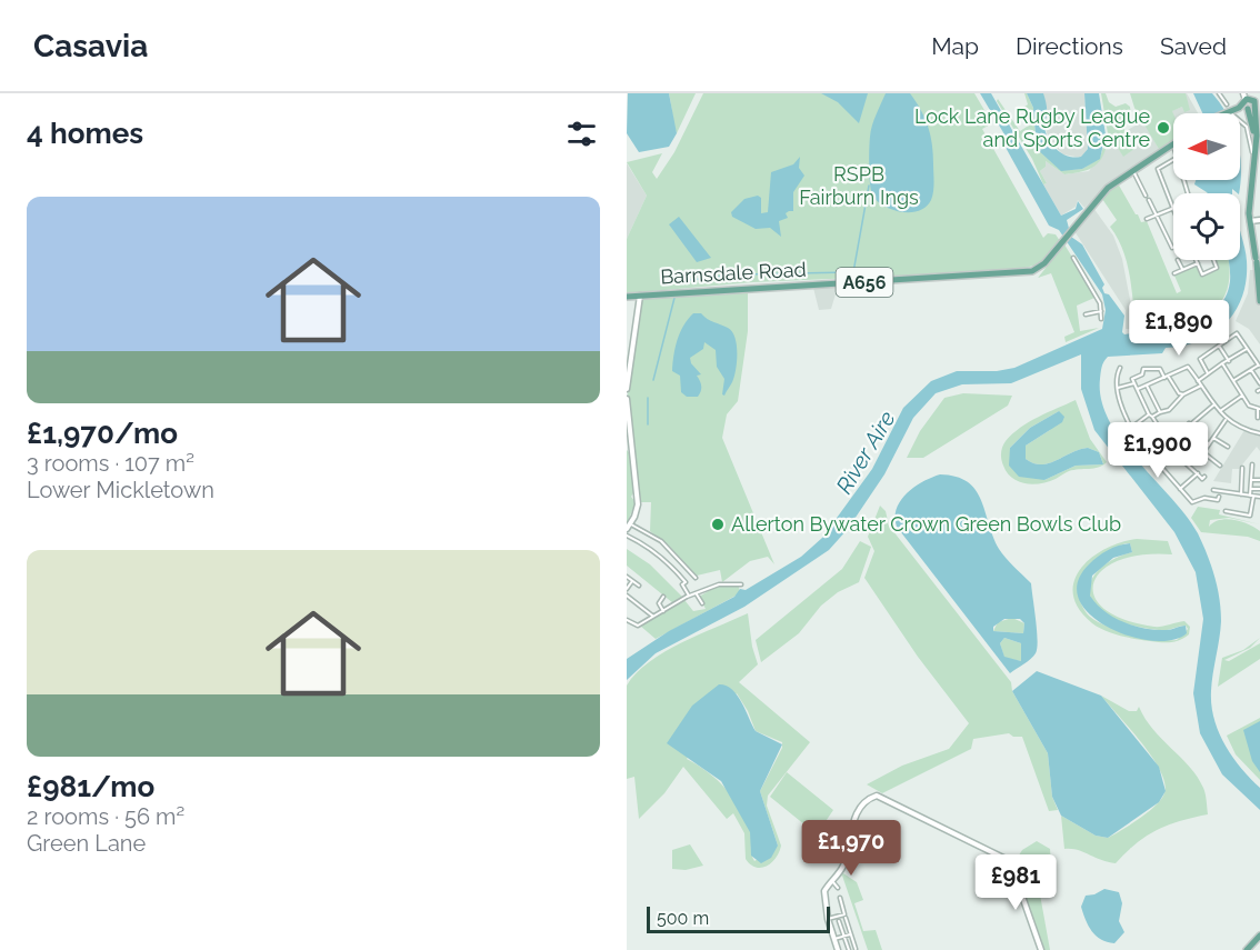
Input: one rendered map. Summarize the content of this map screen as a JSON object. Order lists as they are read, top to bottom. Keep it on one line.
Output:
{"streets":{"main road":["Barnsdale Road","A656"]},"crossings":[["Barnsdale Road","A656"]],"water":["River Aire"],"parks":["RSPB Fairburn Ings"],"places":["Lock Lane Rugby League and Sports Centre","Allerton Bywater Crown Green Bowls Club"],"scale_bar":"500 m","north":"left","page":{"header":"Casavia","nav":["Map","Directions","Saved"],"heading":"4 homes","list":[{"name":"£1,970/mo","note":"3 rooms · 107 m² · Lower Mickletown"},{"name":"£981/mo","note":"2 rooms · 56 m² · Green Lane"}],"price":["£1,890","£1,900","£1,970","£981"],"scale":"500 m"}}
